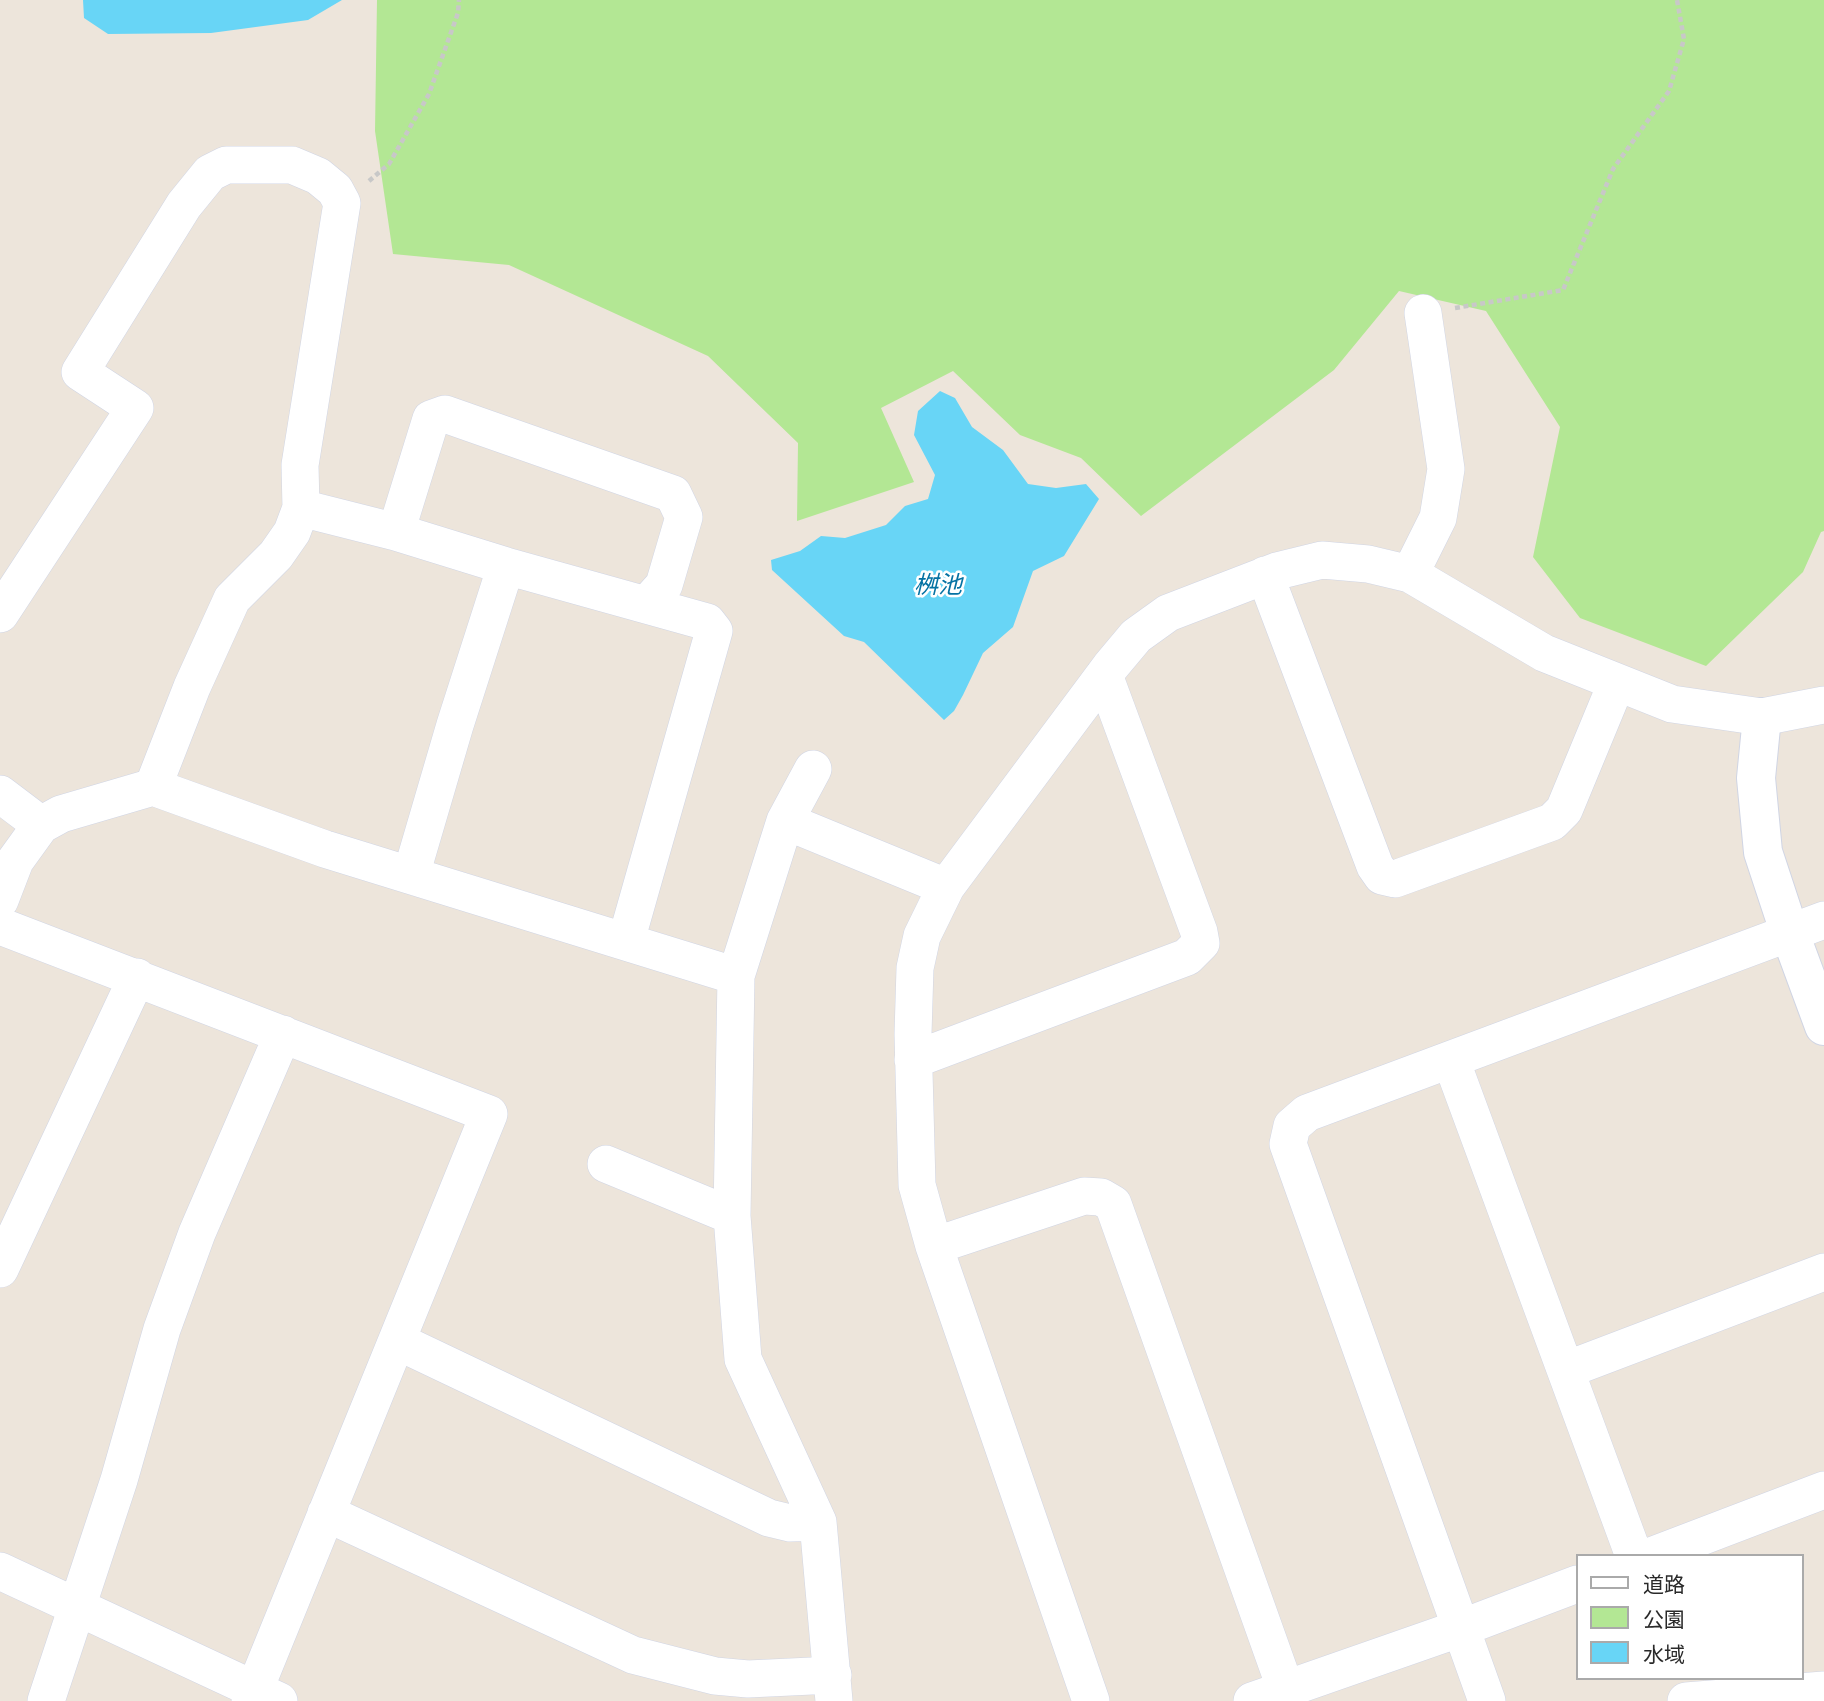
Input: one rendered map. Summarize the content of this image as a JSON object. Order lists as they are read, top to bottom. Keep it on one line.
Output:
{"water":["桝池"],"legend":["道路","公園","水域"]}
